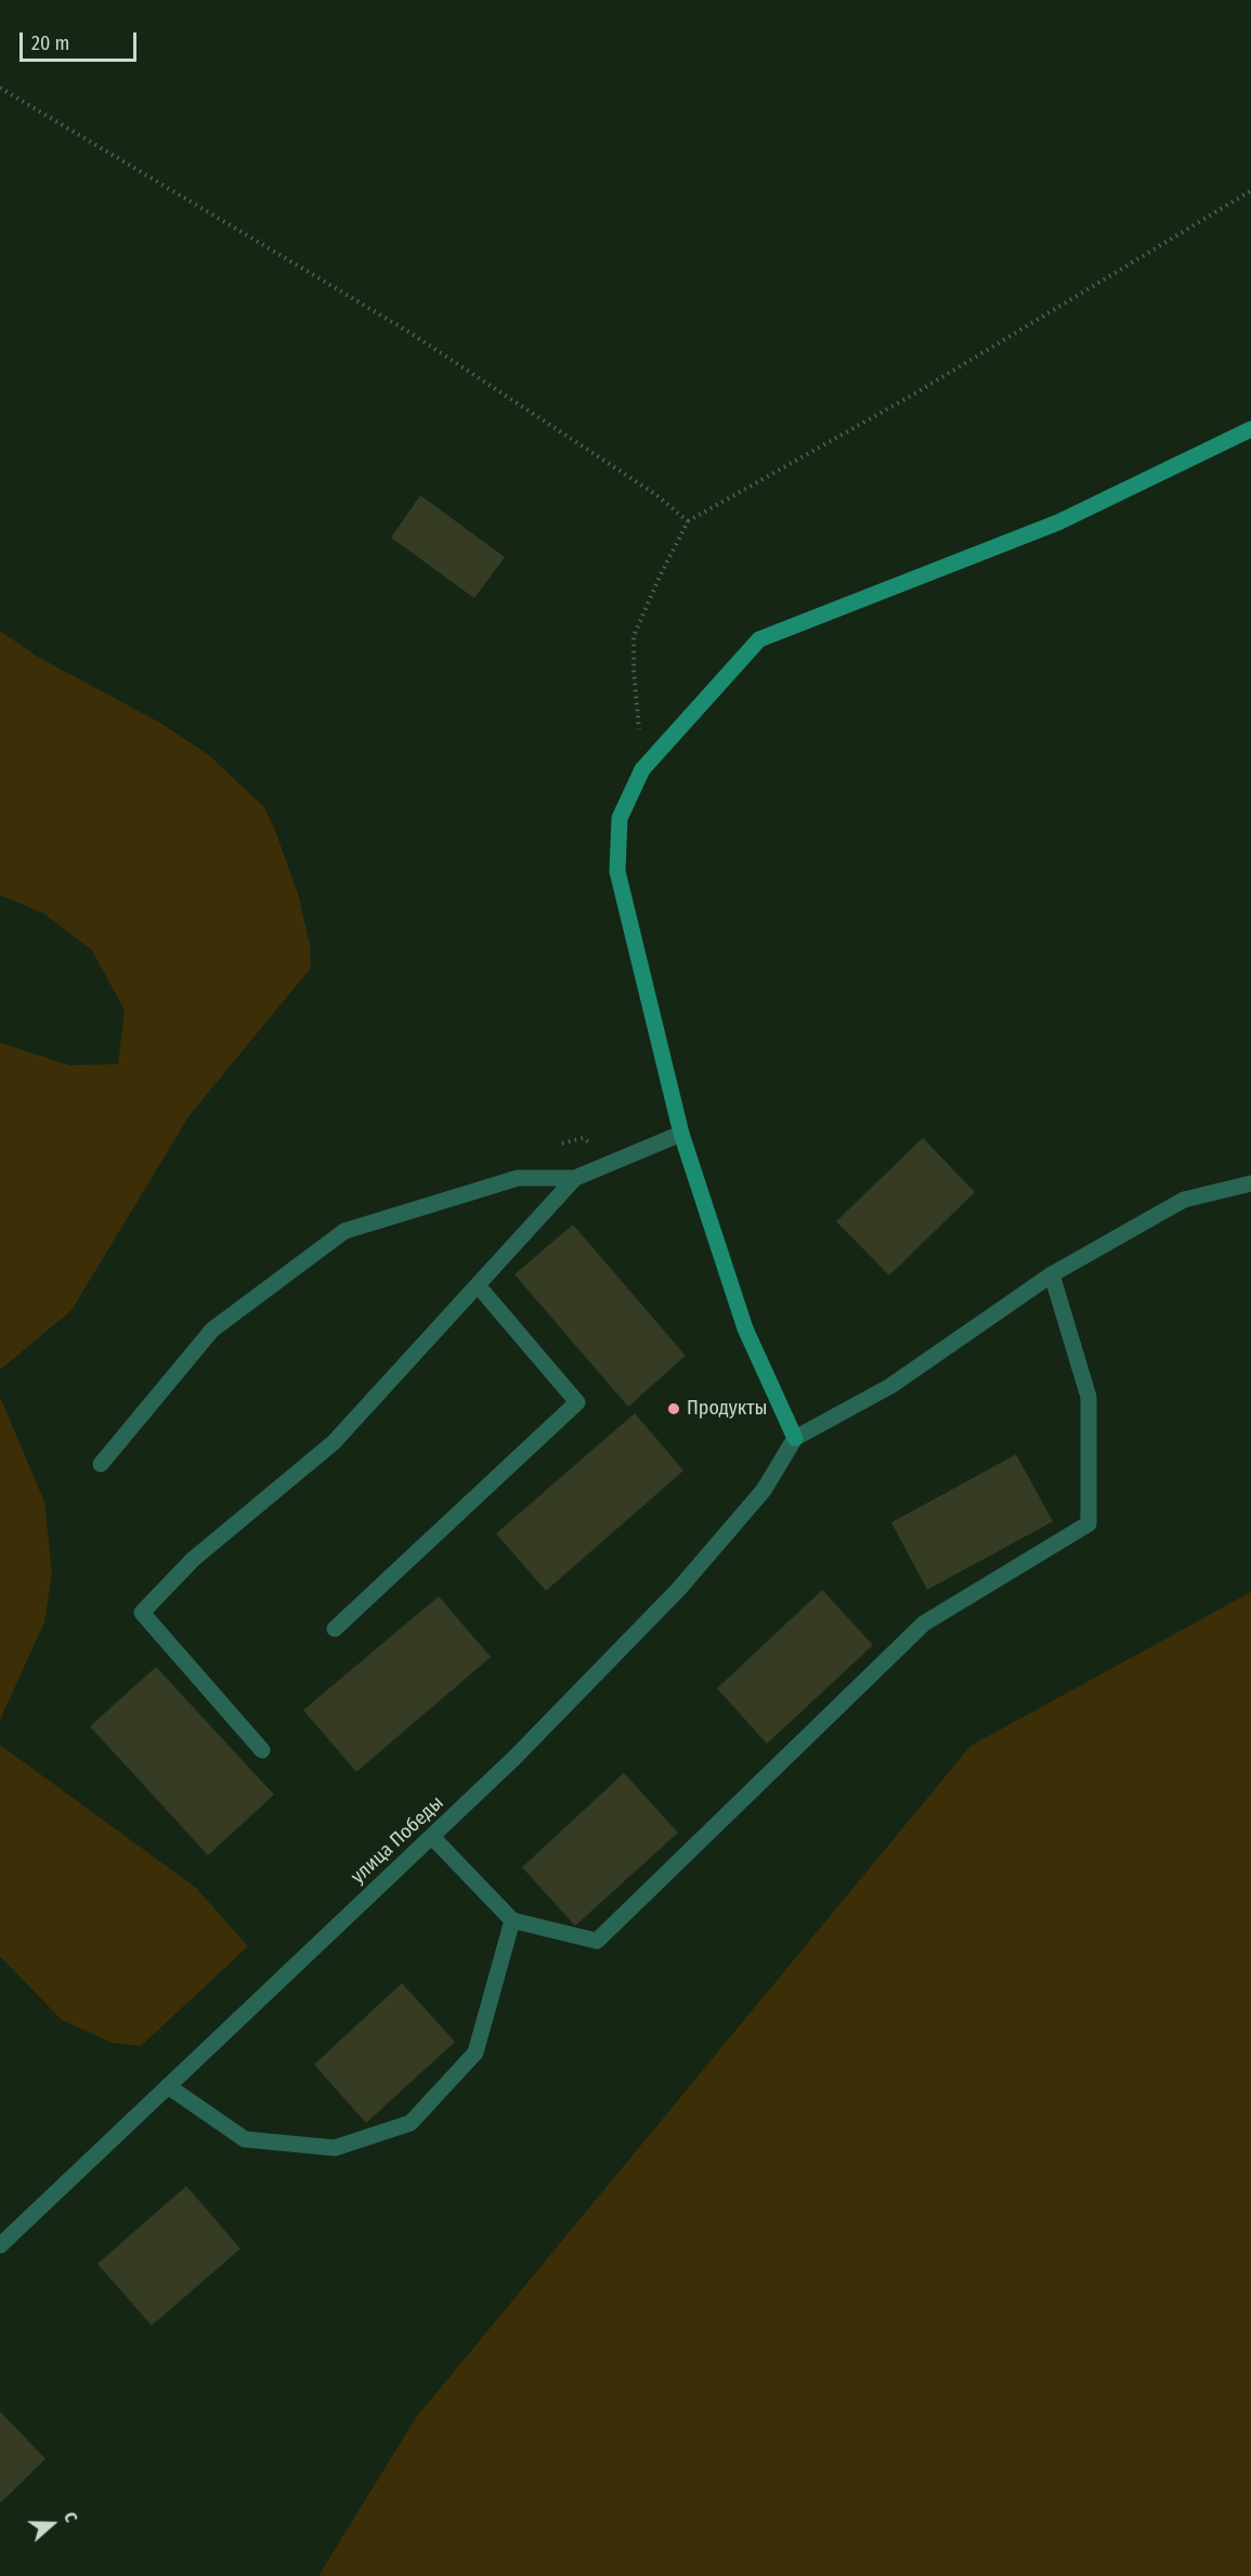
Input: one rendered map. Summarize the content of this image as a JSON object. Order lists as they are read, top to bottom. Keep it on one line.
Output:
{"streets":{"street":["улица Победы"]},"places":["Продукты"],"scale_bar":"20 m","north":"right"}
